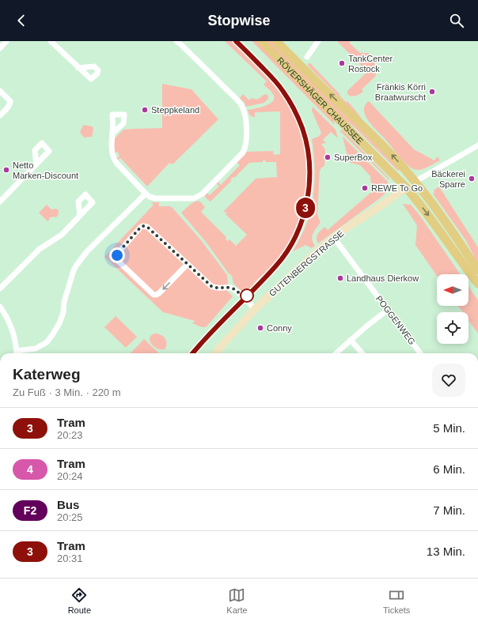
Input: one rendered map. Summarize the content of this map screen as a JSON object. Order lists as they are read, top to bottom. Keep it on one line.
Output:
{"streets":{"main road":["RÖVERSHÄGER CHAUSSEE"],"street":["GUTENBERGSTRASSE","POGGENWEG"]},"crossings":[["RÖVERSHÄGER CHAUSSEE","GUTENBERGSTRASSE"],["GUTENBERGSTRASSE","POGGENWEG"]],"places":["TankCenter Rostock","Fränkis Körri Braatwurscht","Steppkeland","SuperBox","Netto Marken-Discount","Bäckerei Sparre","REWE To Go","Landhaus Dierkow","Conny"],"lines":["tram line 3"],"north":"left","page":{"header":"Stopwise","on_map":"3","heading":["Katerweg","Zu Fuß · 3 Min. · 220 m"],"list":[{"mark":"3","name":"Tram","note":"20:23","value":"5 Min."},{"mark":"4","name":"Tram","note":"20:24","value":"6 Min."},{"mark":"F2","name":"Bus","note":"20:25","value":"7 Min."},{"mark":"3","name":"Tram","note":"20:31","value":"13 Min."}],"tabs":["Route","Karte","Tickets"]}}
